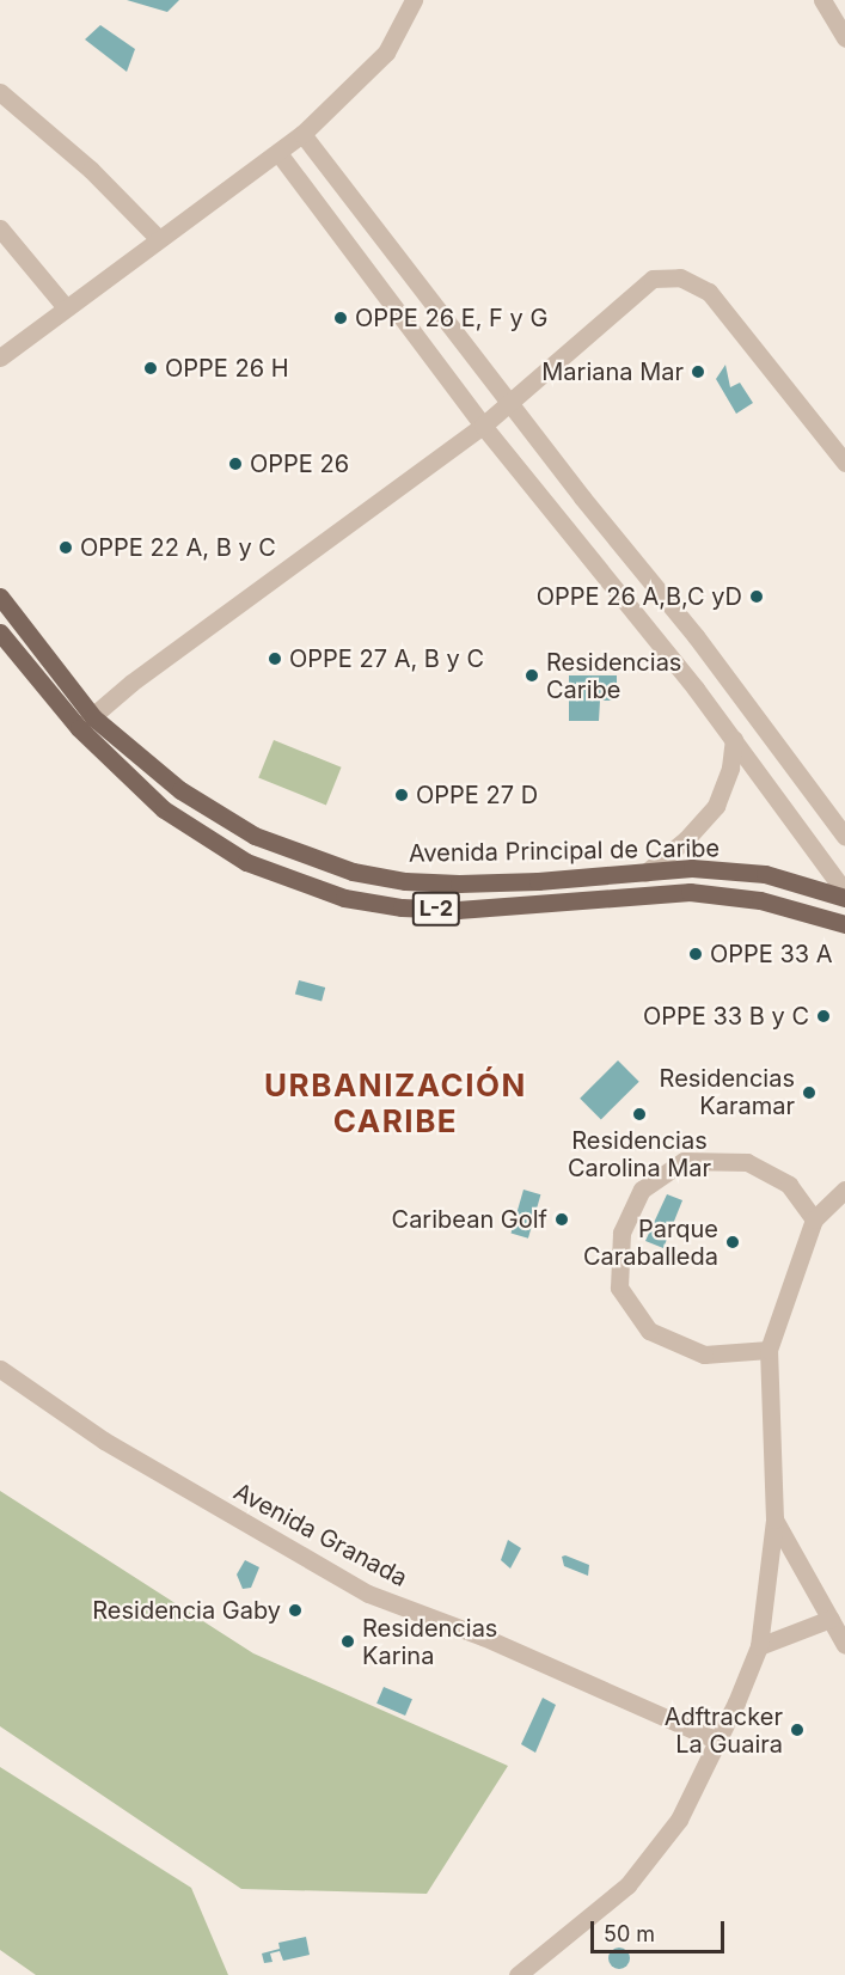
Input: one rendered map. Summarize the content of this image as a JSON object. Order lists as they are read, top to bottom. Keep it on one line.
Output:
{"streets":{"main road":["Avenida Principal de Caribe","L-2"],"street":["Avenida Granada"]},"districts":["URBANIZACIÓN CARIBE"],"places":["OPPE 26 E, F y G","OPPE 26 H","Mariana Mar","OPPE 26","OPPE 22 A, B y C","OPPE 26 A,B,C yD","OPPE 27 A, B y C","Residencias Caribe","OPPE 27 D","OPPE 33 A","OPPE 33 B y C","Residencias Karamar","Residencias Carolina Mar","Caribean Golf","Parque Caraballeda","Residencia Gaby","Residencias Karina","Adftracker La Guaira"],"scale_bar":"50 m"}
